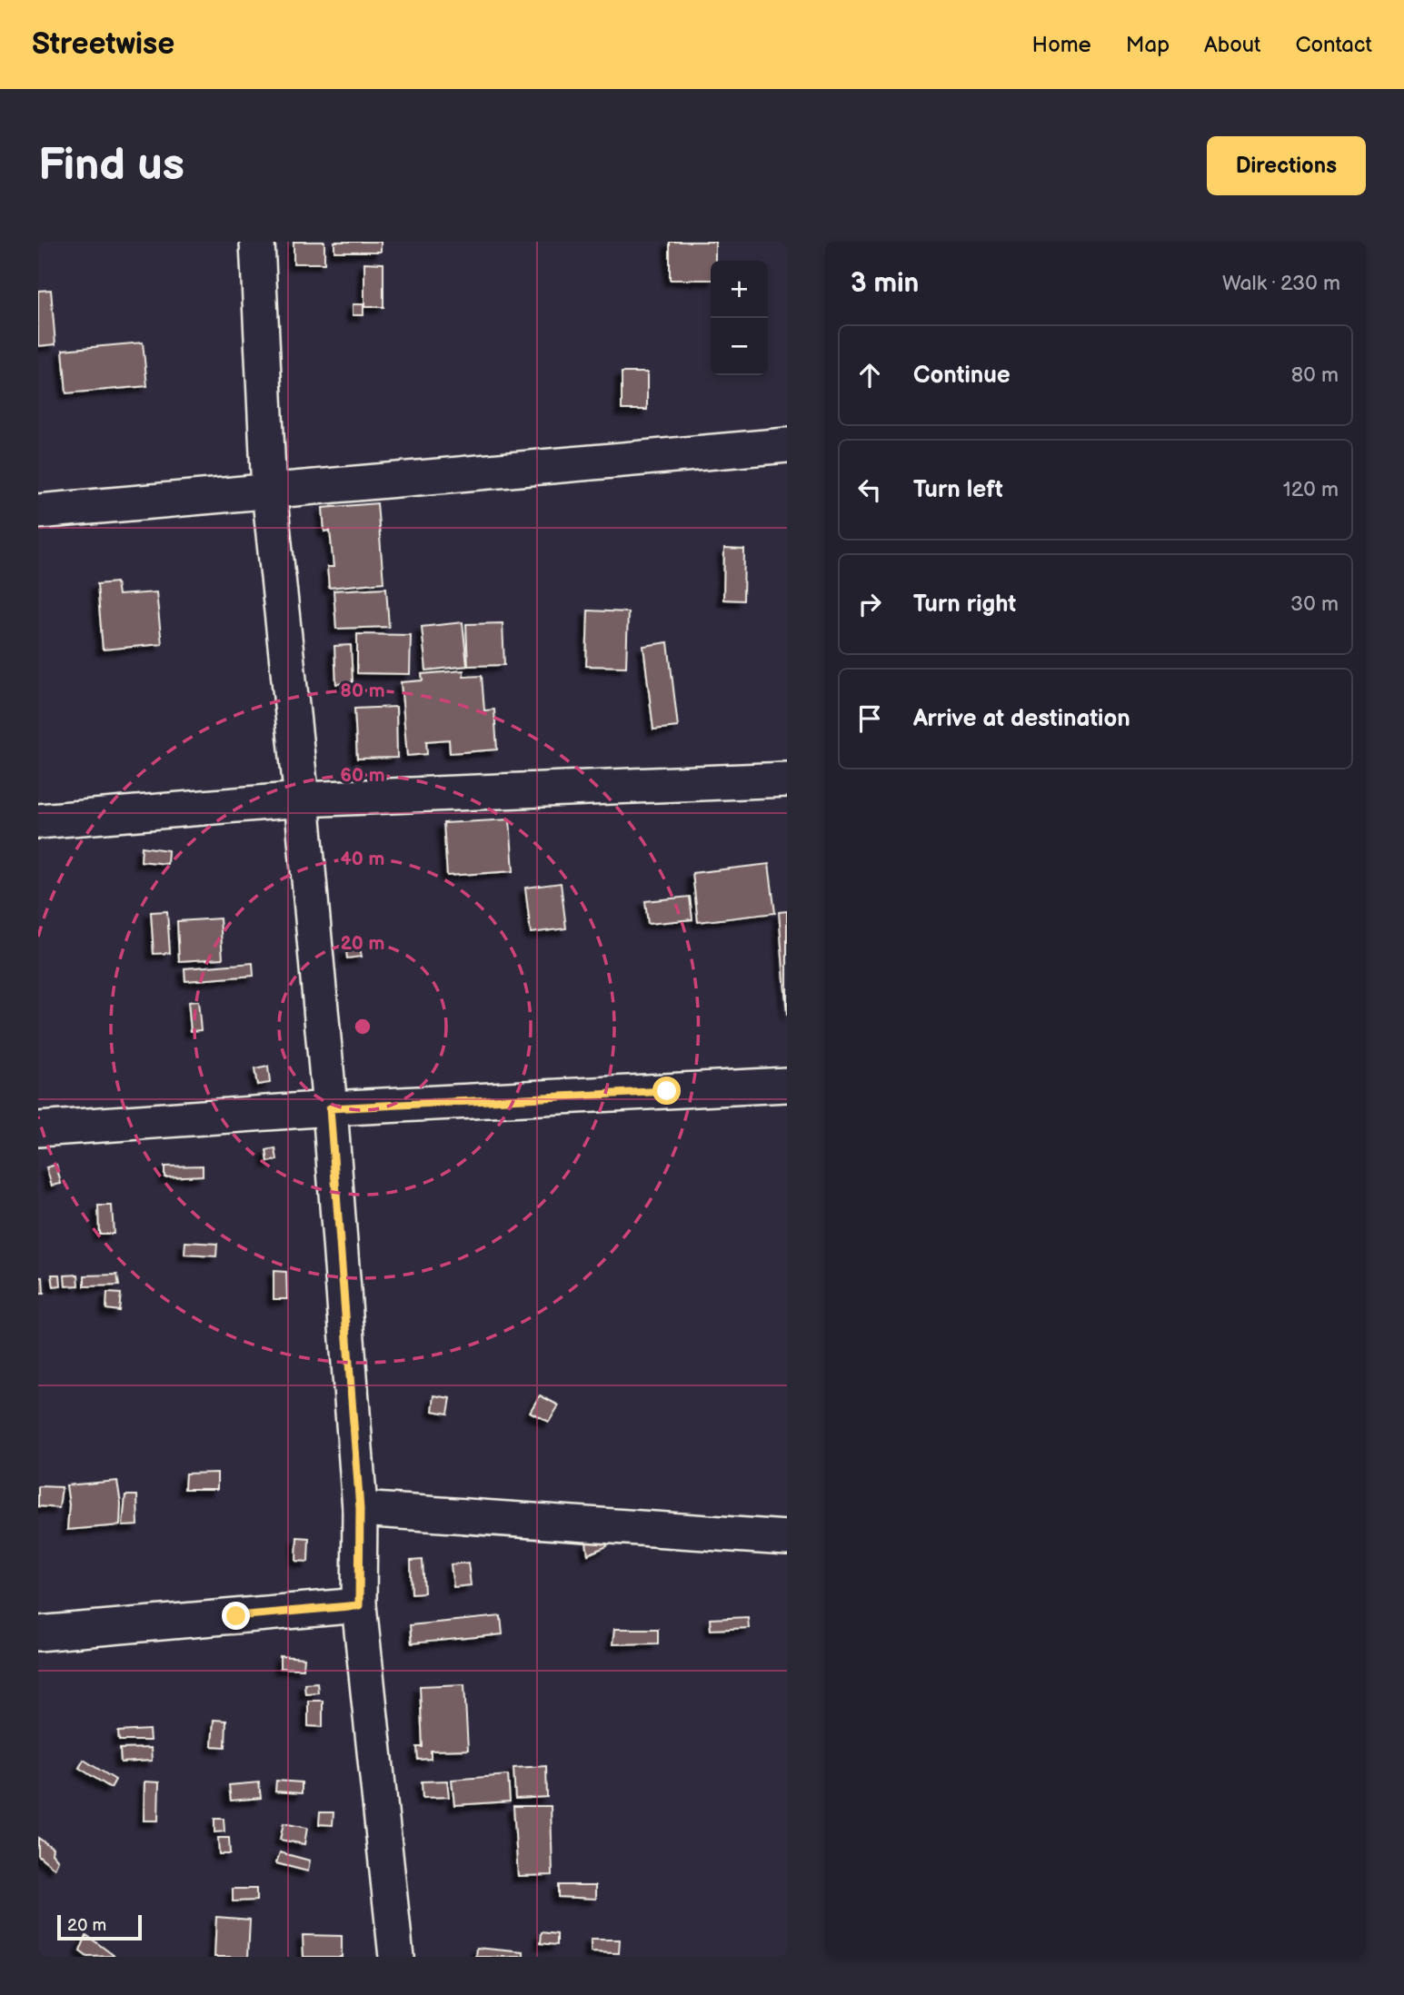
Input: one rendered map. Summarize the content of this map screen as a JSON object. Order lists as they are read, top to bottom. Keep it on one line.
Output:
{"scale_bar":"20 m","page":{"header":"Streetwise","nav":["Home","Map","About","Contact"],"buttons":"Directions","title":"Find us","heading":["3 min","Walk · 230 m"],"map_buttons":["+","−"],"list":[["Continue","80 m"],["Turn left","120 m"],["Turn right","30 m"],"Arrive at destination"],"scale":"20 m"},"rings":["80 m","60 m","40 m","20 m"]}
